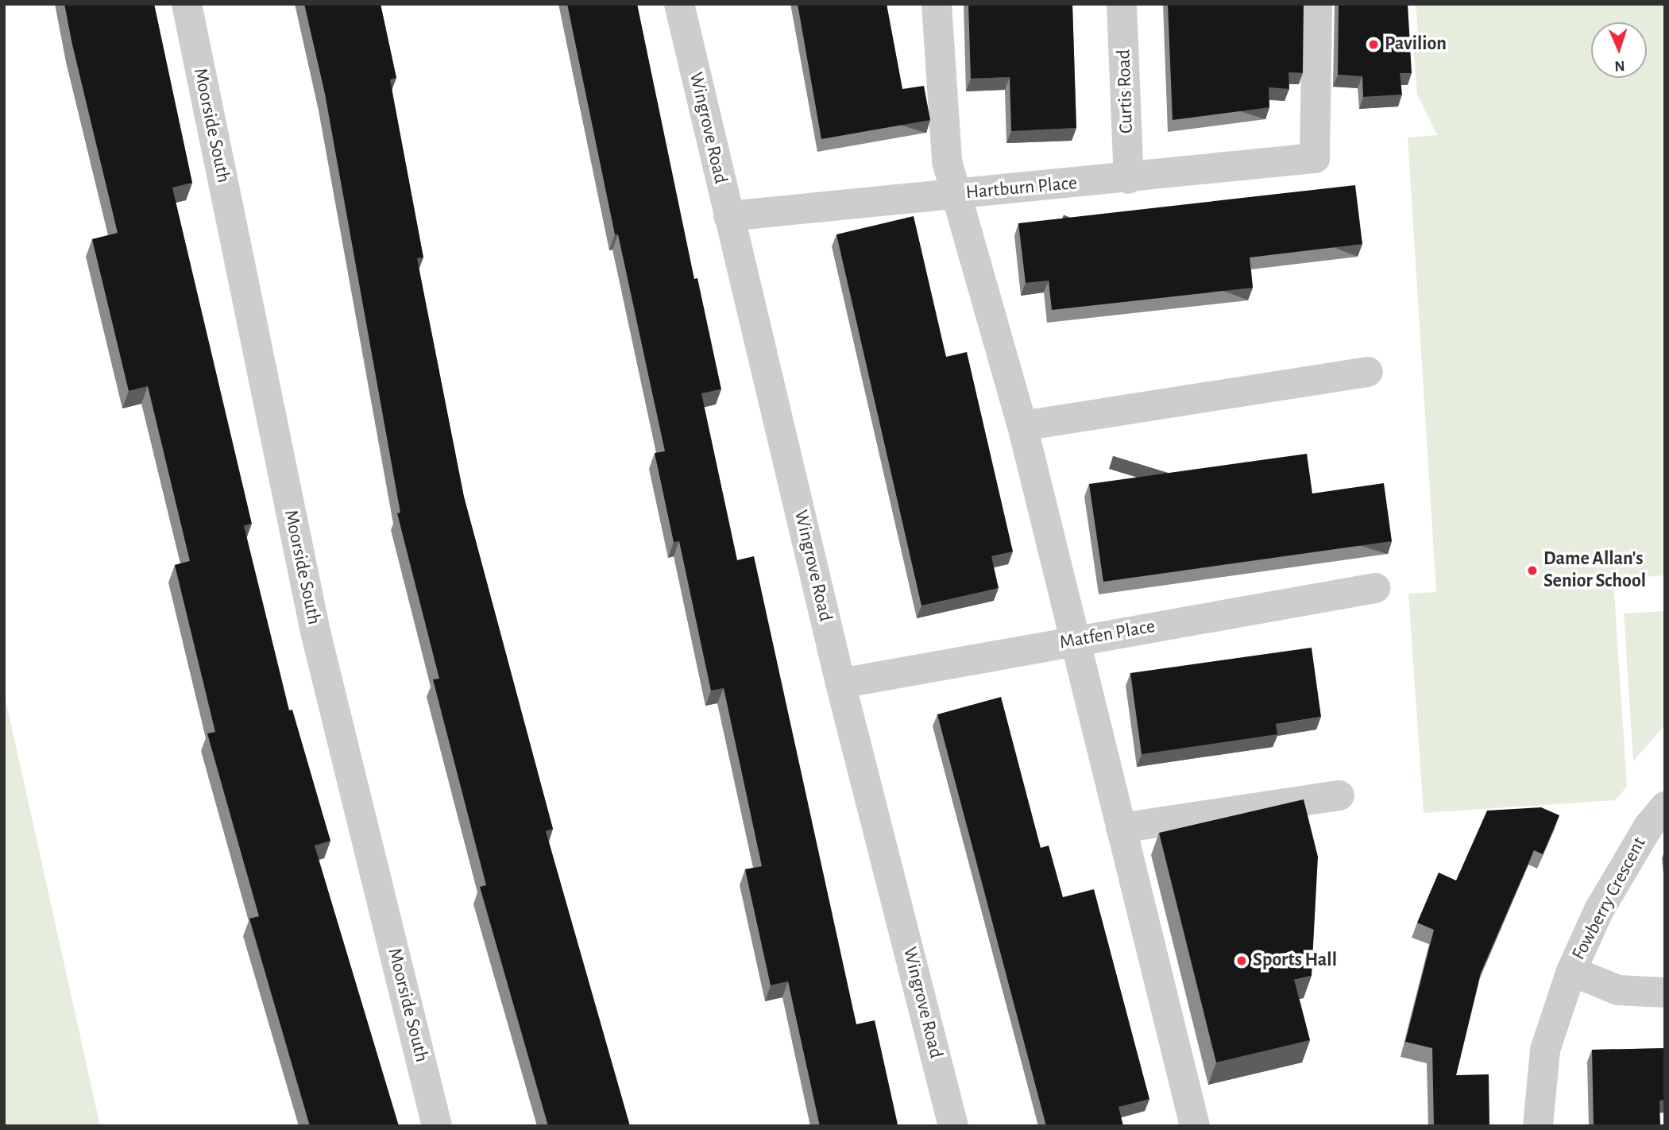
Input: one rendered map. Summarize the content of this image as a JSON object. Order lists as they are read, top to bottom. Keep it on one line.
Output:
{"streets":{"street":["Curtis Road","Moorside South","Wingrove Road","Hartburn Place","Matfen Place","Fowberry Crescent"]},"crossings":[["Curtis Road","Hartburn Place"],["Wingrove Road","Hartburn Place"],["Wingrove Road","Matfen Place"]],"places":["Pavilion","Dame Allan's Senior School","Sports Hall"],"north":"bottom"}
